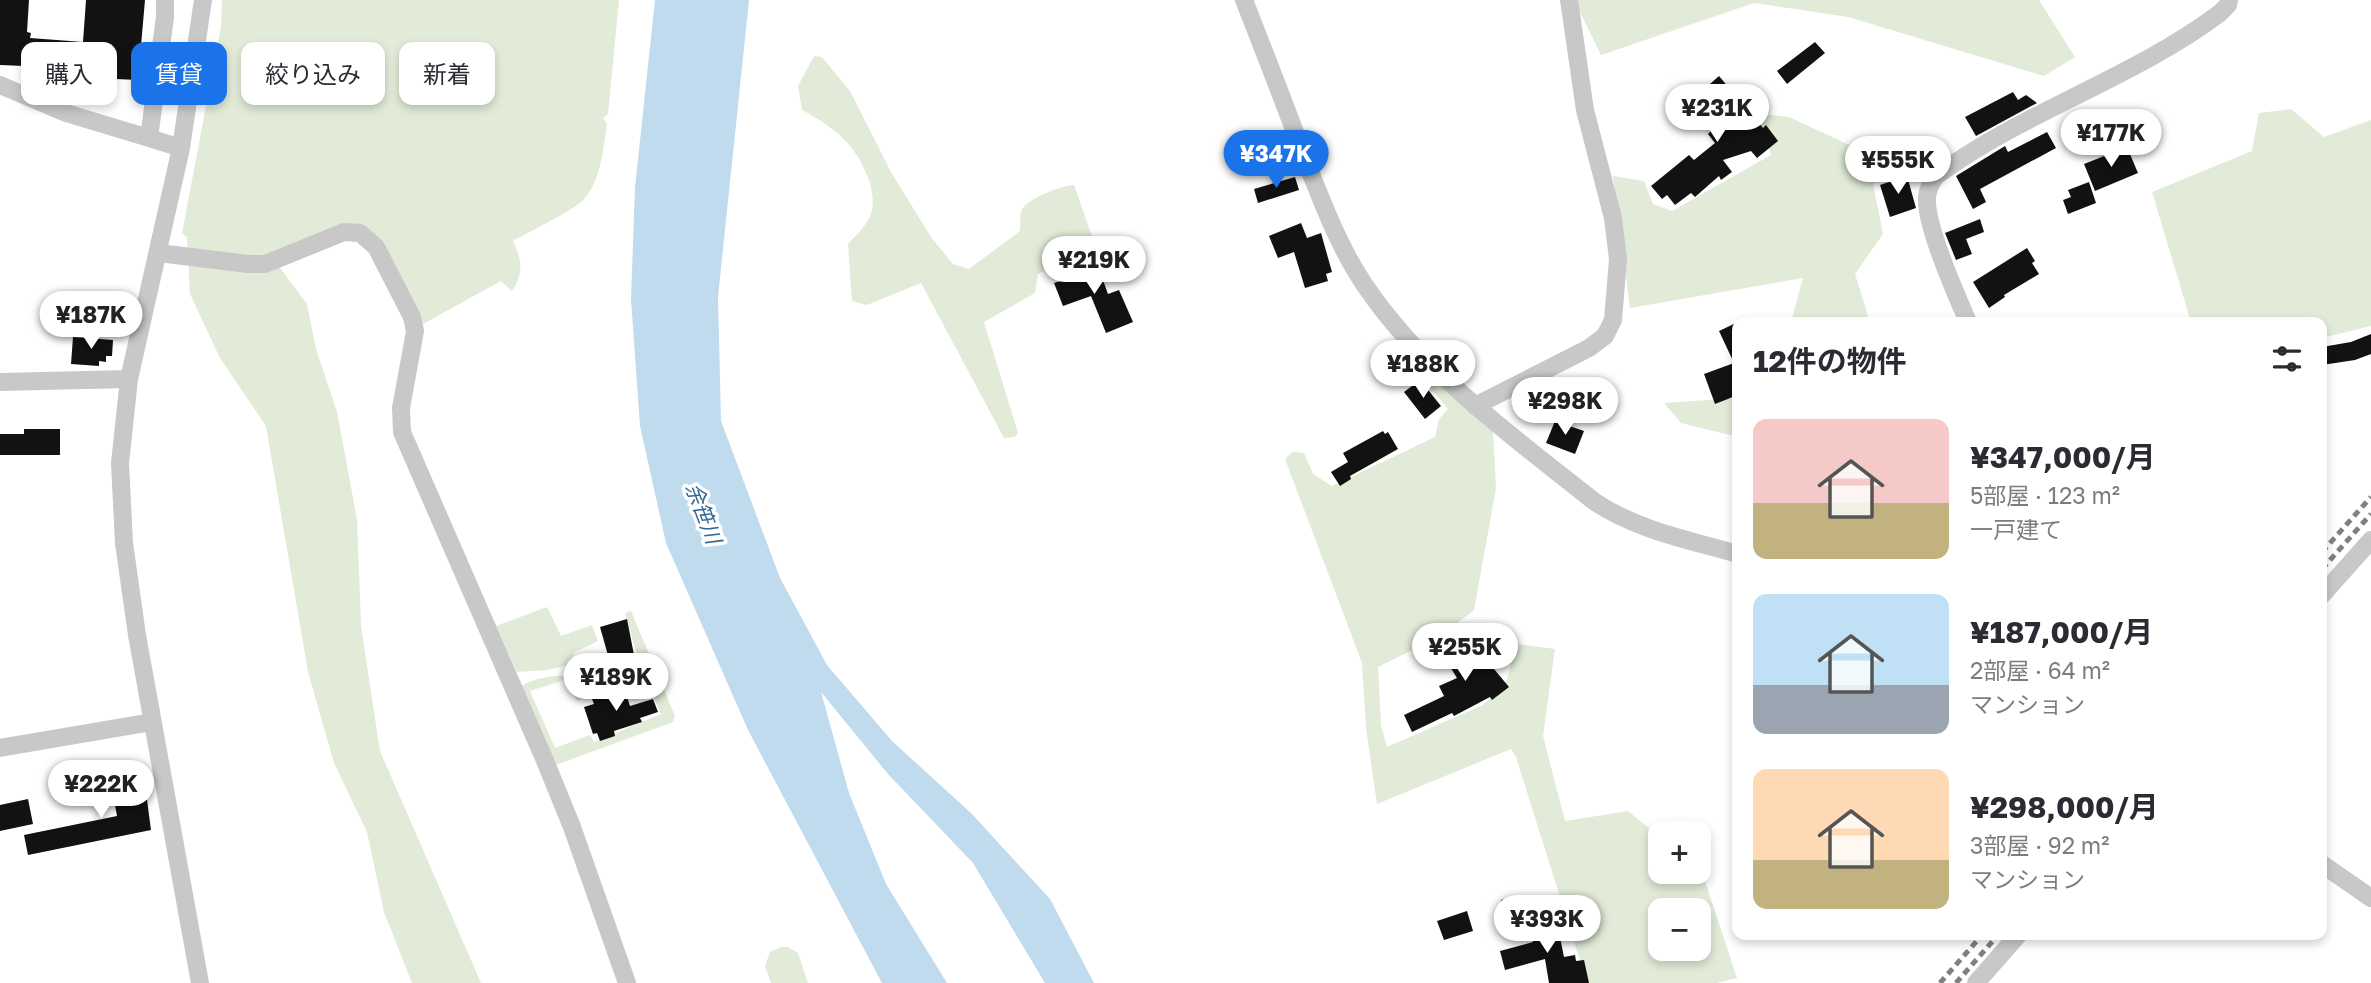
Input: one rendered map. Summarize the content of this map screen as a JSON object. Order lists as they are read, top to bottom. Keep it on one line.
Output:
{"water":["余笹川"],"page":{"chip":["購入","賃貸","絞り込み","新着"],"price":["¥231K","¥177K","¥347K","¥555K","¥219K","¥187K","¥188K","¥298K","¥255K","¥189K","¥222K","¥393K"],"heading":"12件の物件","list":[{"name":"¥347,000/月","note":"5部屋 · 123 m² · 一戸建て"},{"name":"¥187,000/月","note":"2部屋 · 64 m² · マンション"},{"name":"¥298,000/月","note":"3部屋 · 92 m² · マンション"}],"map_buttons":["+","−"]}}
